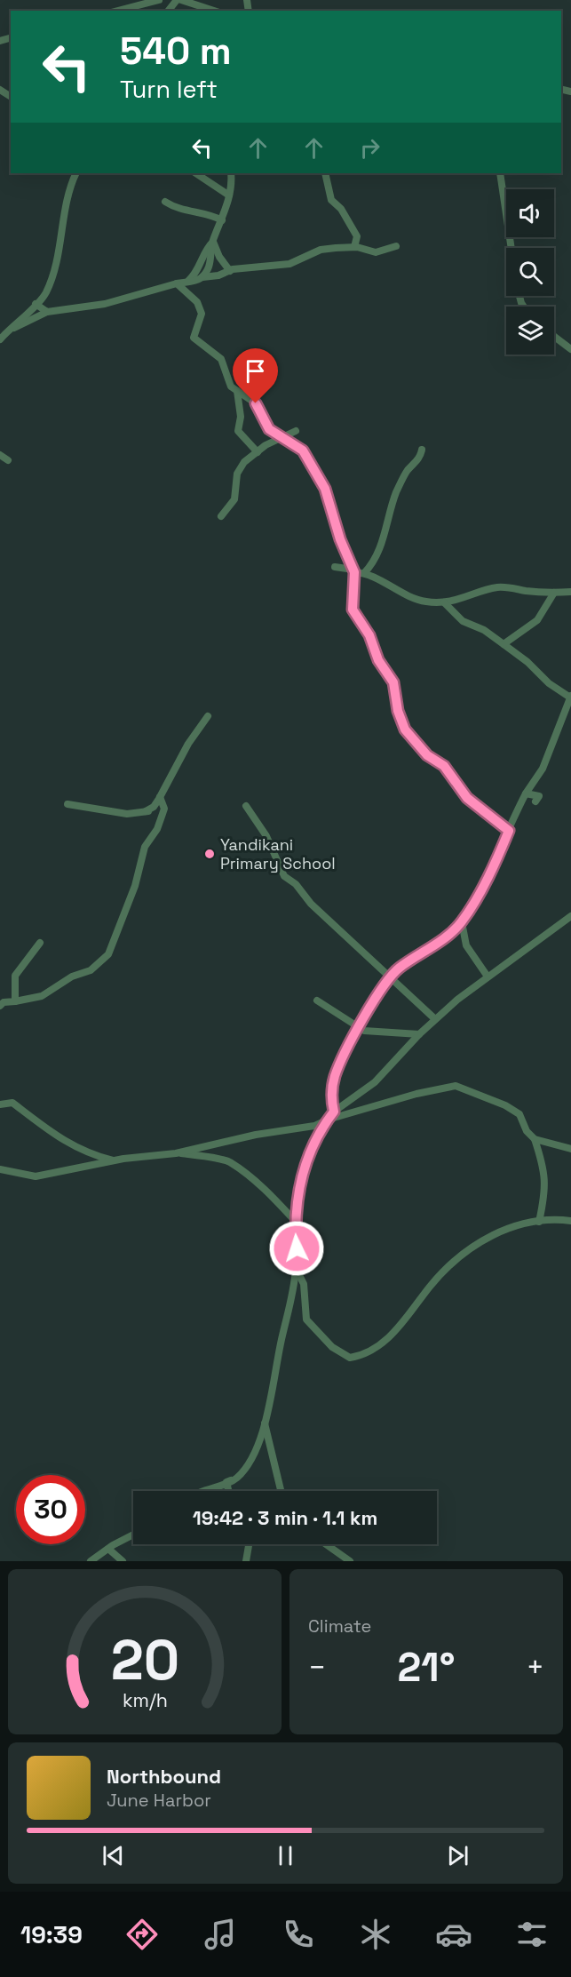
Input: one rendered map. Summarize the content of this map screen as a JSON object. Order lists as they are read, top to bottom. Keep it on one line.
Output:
{"places":["Yandikani Primary School"],"page":{"turn":["540 m","Turn left"],"limit":"30","trip":"19:42 · 3 min · 1.1 km","tile":"Climate","heat":["−","21°","+"],"song":["Northbound","June Harbor"],"tabs":"19:39","gauge":["20","km/h"]}}
